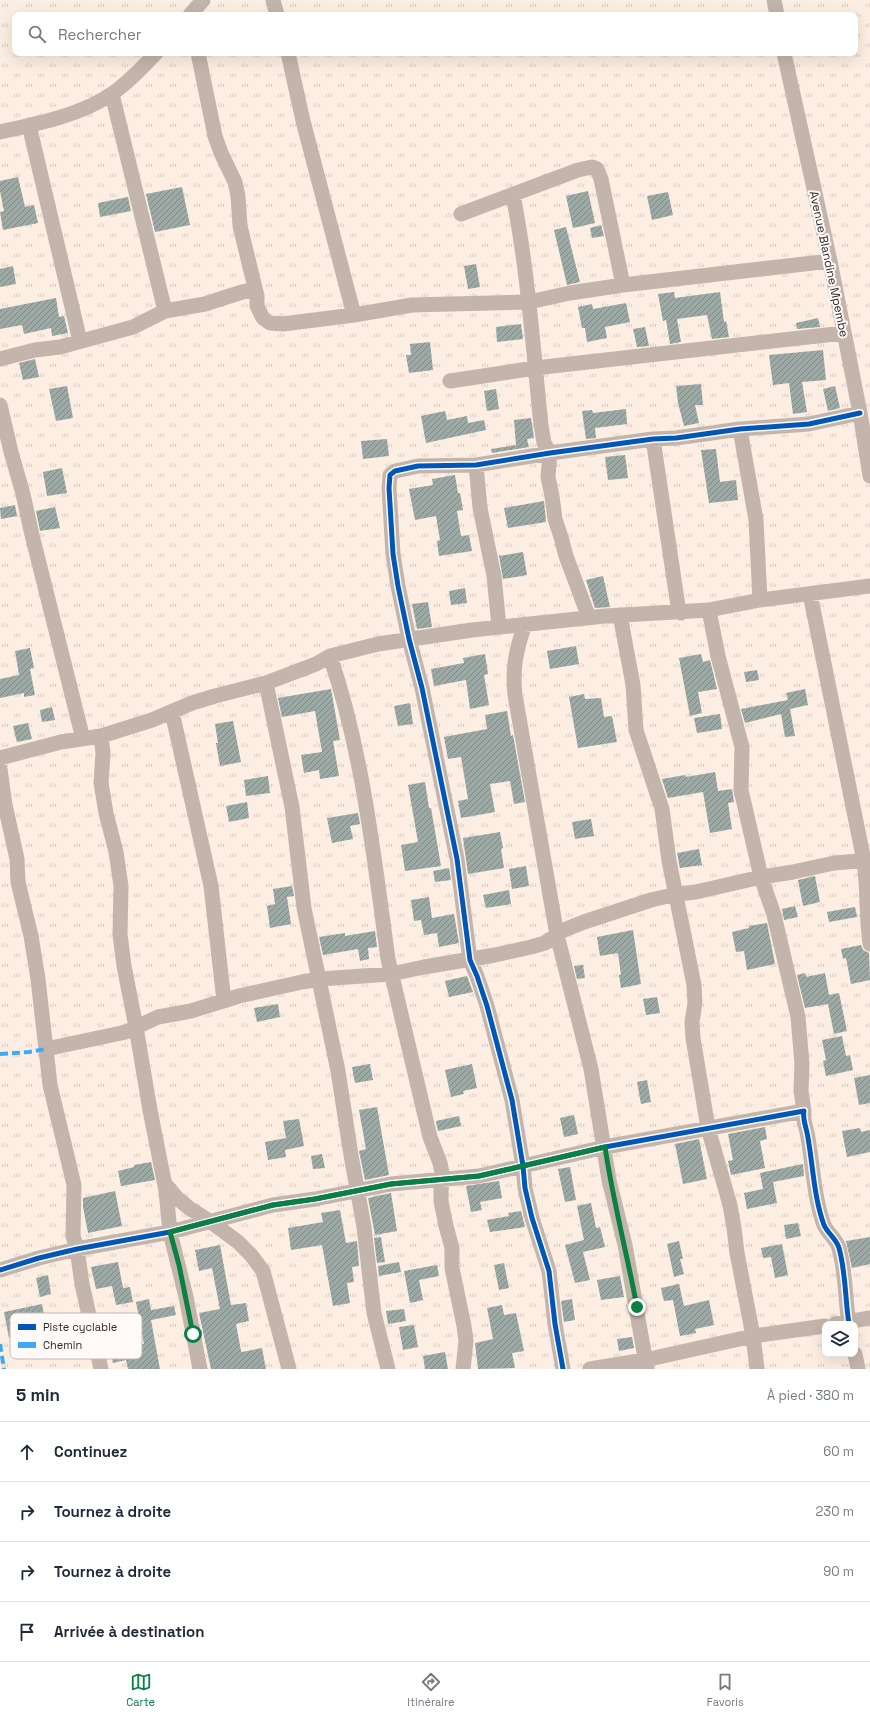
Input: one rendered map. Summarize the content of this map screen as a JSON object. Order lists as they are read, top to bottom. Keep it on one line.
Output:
{"streets":{"street":["Avenue Blandine Mpembe"]},"legend":["Piste cyclable","Chemin"],"page":{"search":"Rechercher","heading":["5 min","À pied · 380 m"],"list":[["Continuez","60 m"],["Tournez à droite","230 m"],["Tournez à droite","90 m"],"Arrivée à destination"],"nav":["Carte","Itinéraire","Favoris"]}}
